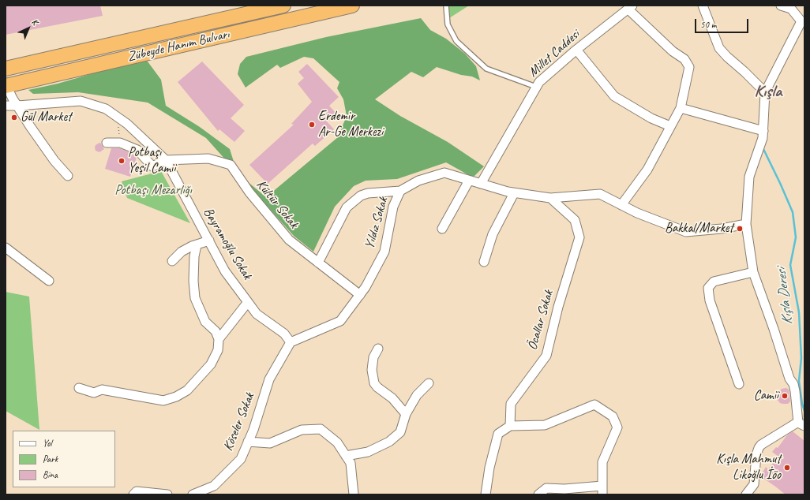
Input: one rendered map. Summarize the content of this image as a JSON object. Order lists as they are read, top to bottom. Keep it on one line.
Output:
{"streets":{"highway":["Zübeyde Hanım Bulvarı"],"street":["Millet Caddesi","Kültür Sokak","Yıldız Sokak","Bayramoğlu Sokak","Öcallar Sokak","Köseler Sokak"]},"crossings":[["Millet Caddesi","Yıldız Sokak"],["Kültür Sokak","Yıldız Sokak"],["Kültür Sokak","Bayramoğlu Sokak"],["Yıldız Sokak","Bayramoğlu Sokak"],["Yıldız Sokak","Köseler Sokak"],["Bayramoğlu Sokak","Köseler Sokak"]],"districts":["Kışla"],"water":["Kışla Deresi"],"parks":["Potbaşı Mezarlığı"],"places":["Gül Market","Erdemir Ar-Ge Merkezi","Potbaşı Yeşil Camii","Bakkal/Market","Camii","Kışla Mahmut Likoğlu İöo"],"legend":["Yol","Park","Bina"],"scale_bar":"50 m","north":"top right"}
